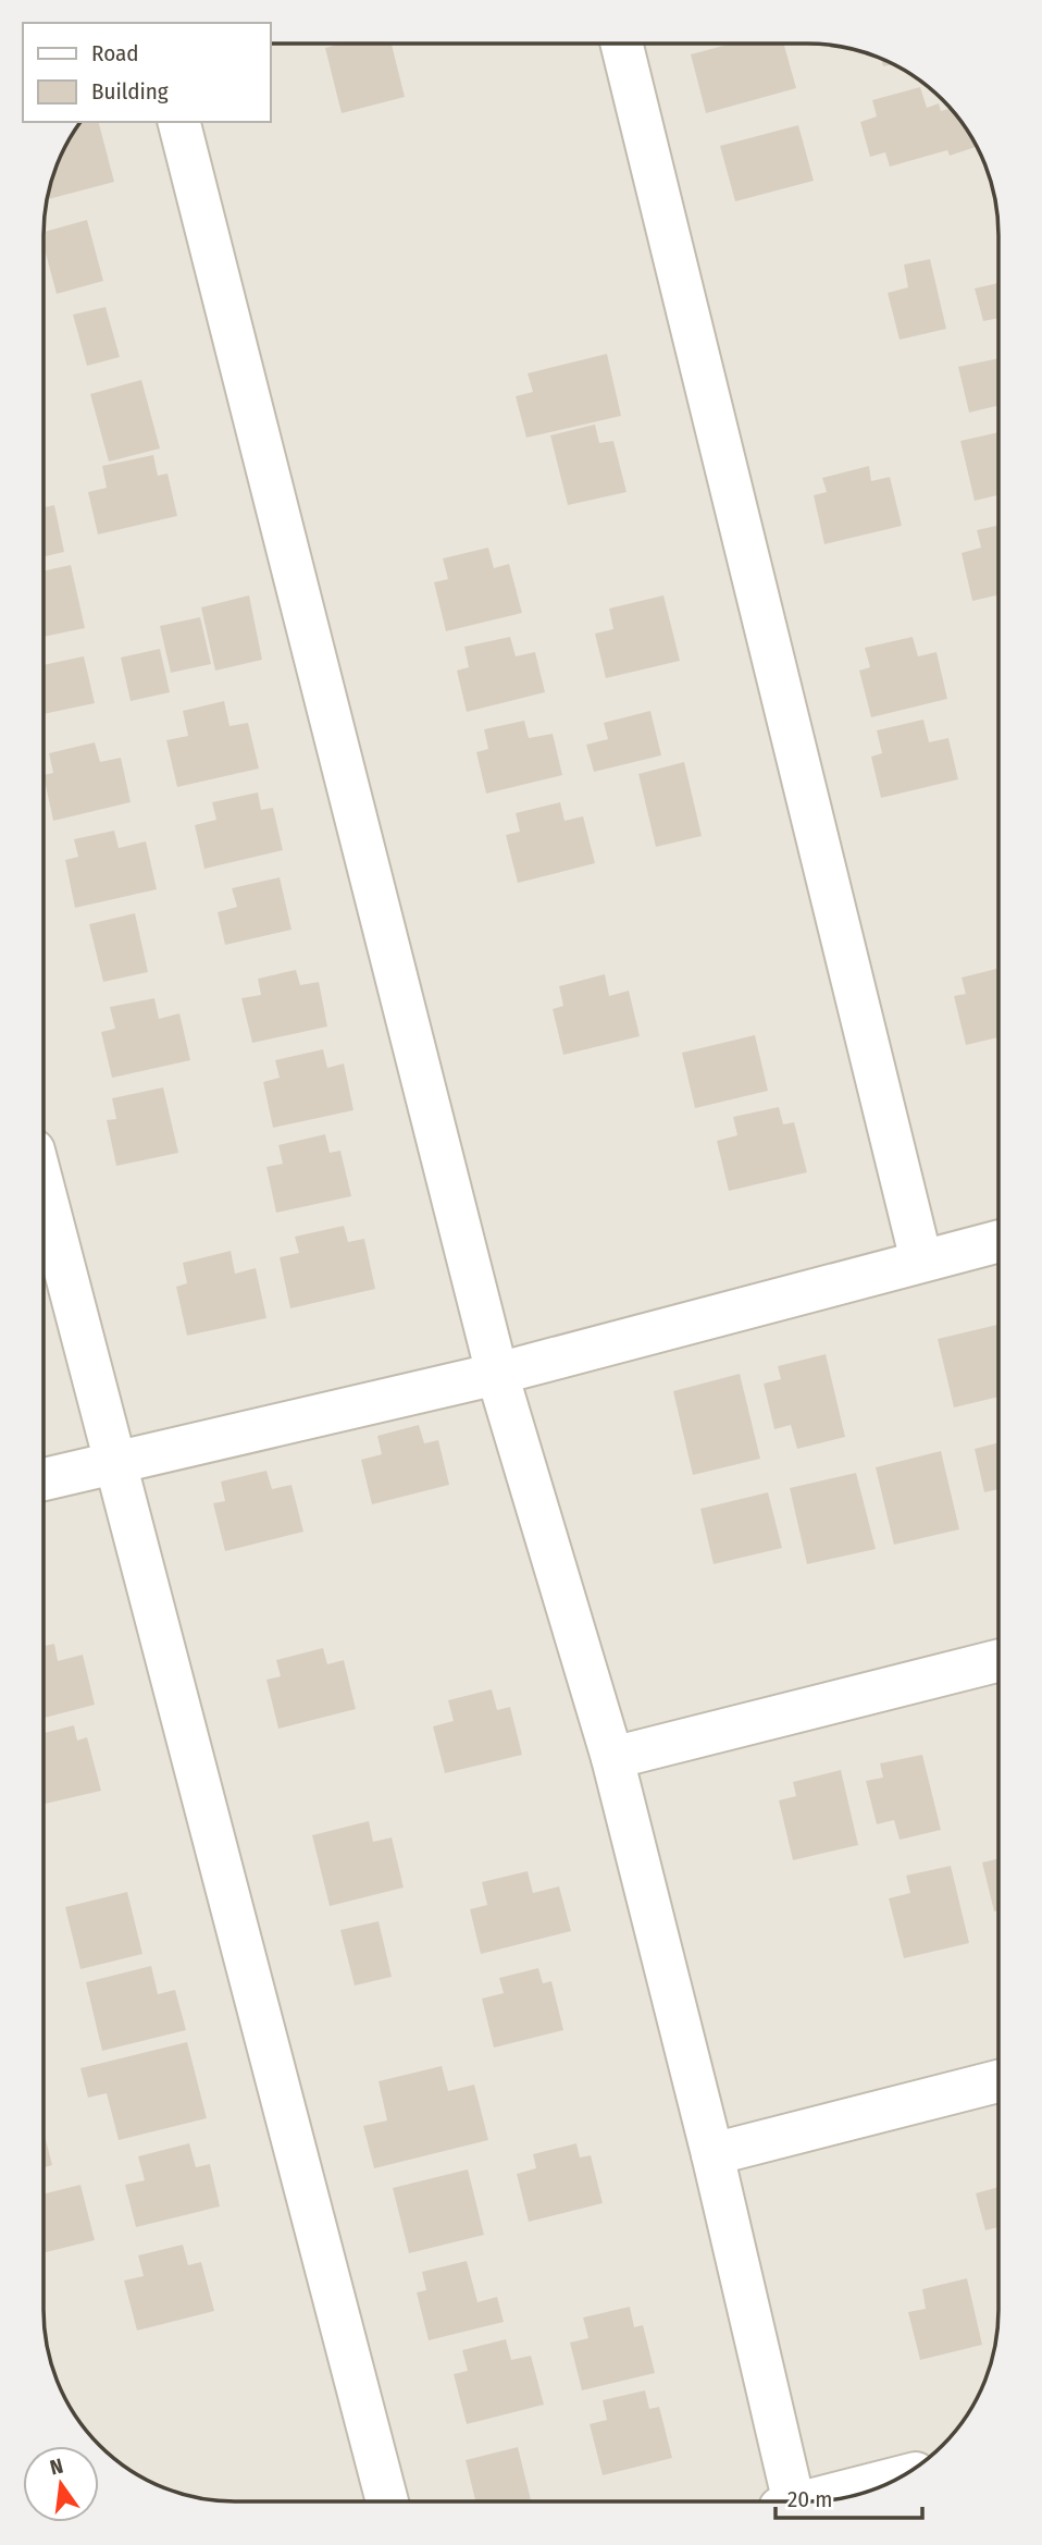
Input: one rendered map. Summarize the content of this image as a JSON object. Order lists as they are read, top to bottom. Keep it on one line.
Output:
{"legend":["Road","Building"],"scale_bar":"20 m","north":"top"}
